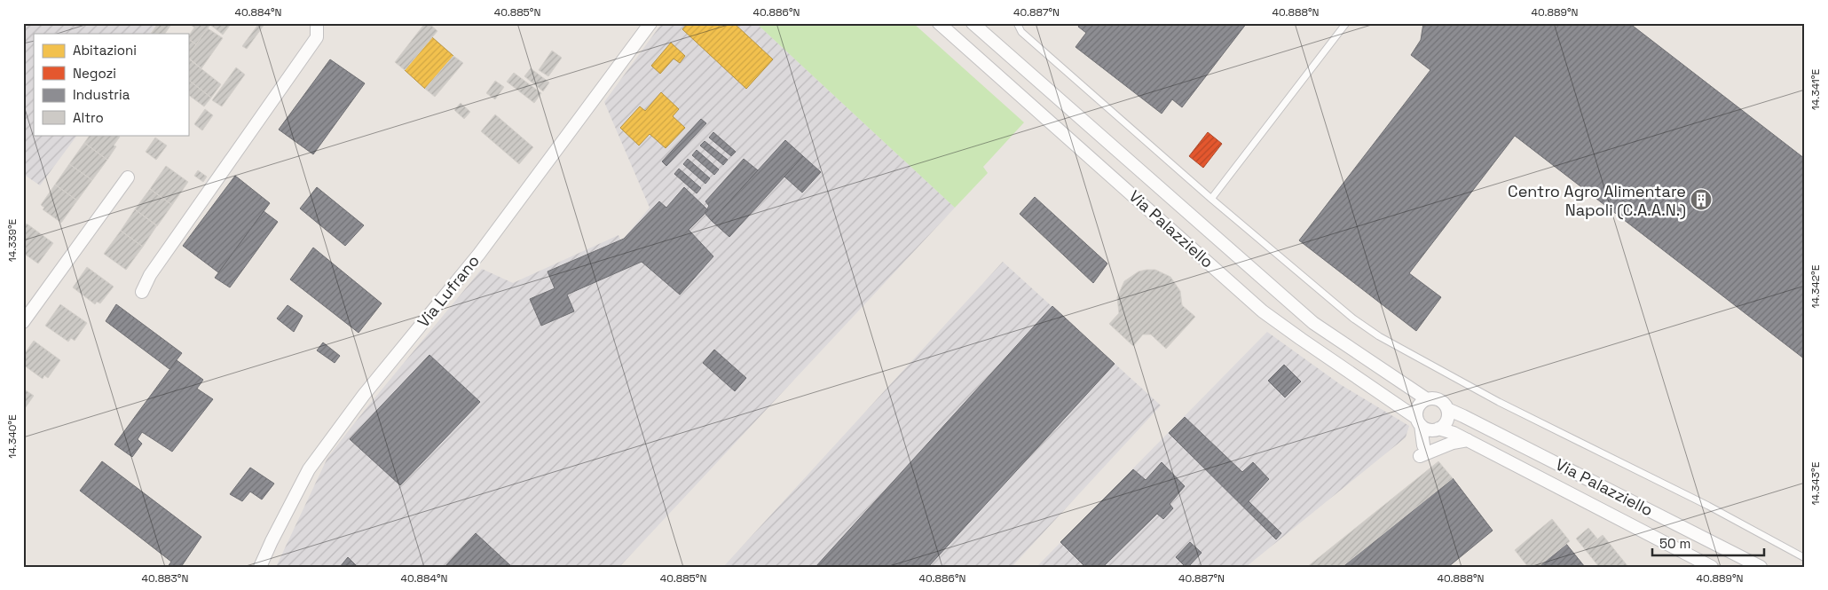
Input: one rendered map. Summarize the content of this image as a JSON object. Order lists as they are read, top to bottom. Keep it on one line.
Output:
{"streets":{"street":["Via Palazziello","Via Lufrano"]},"places":{"building":["Centro Agro Alimentare Napoli (C.A.A.N.)"]},"legend":["Abitazioni","Negozi","Industria","Altro"],"scale_bar":"50 m","coordinates":["40.884°N","40.885°N","40.886°N","40.887°N","40.888°N","40.889°N","14.341°E","14.339°E","14.342°E","14.340°E","14.343°E","40.883°N"]}
